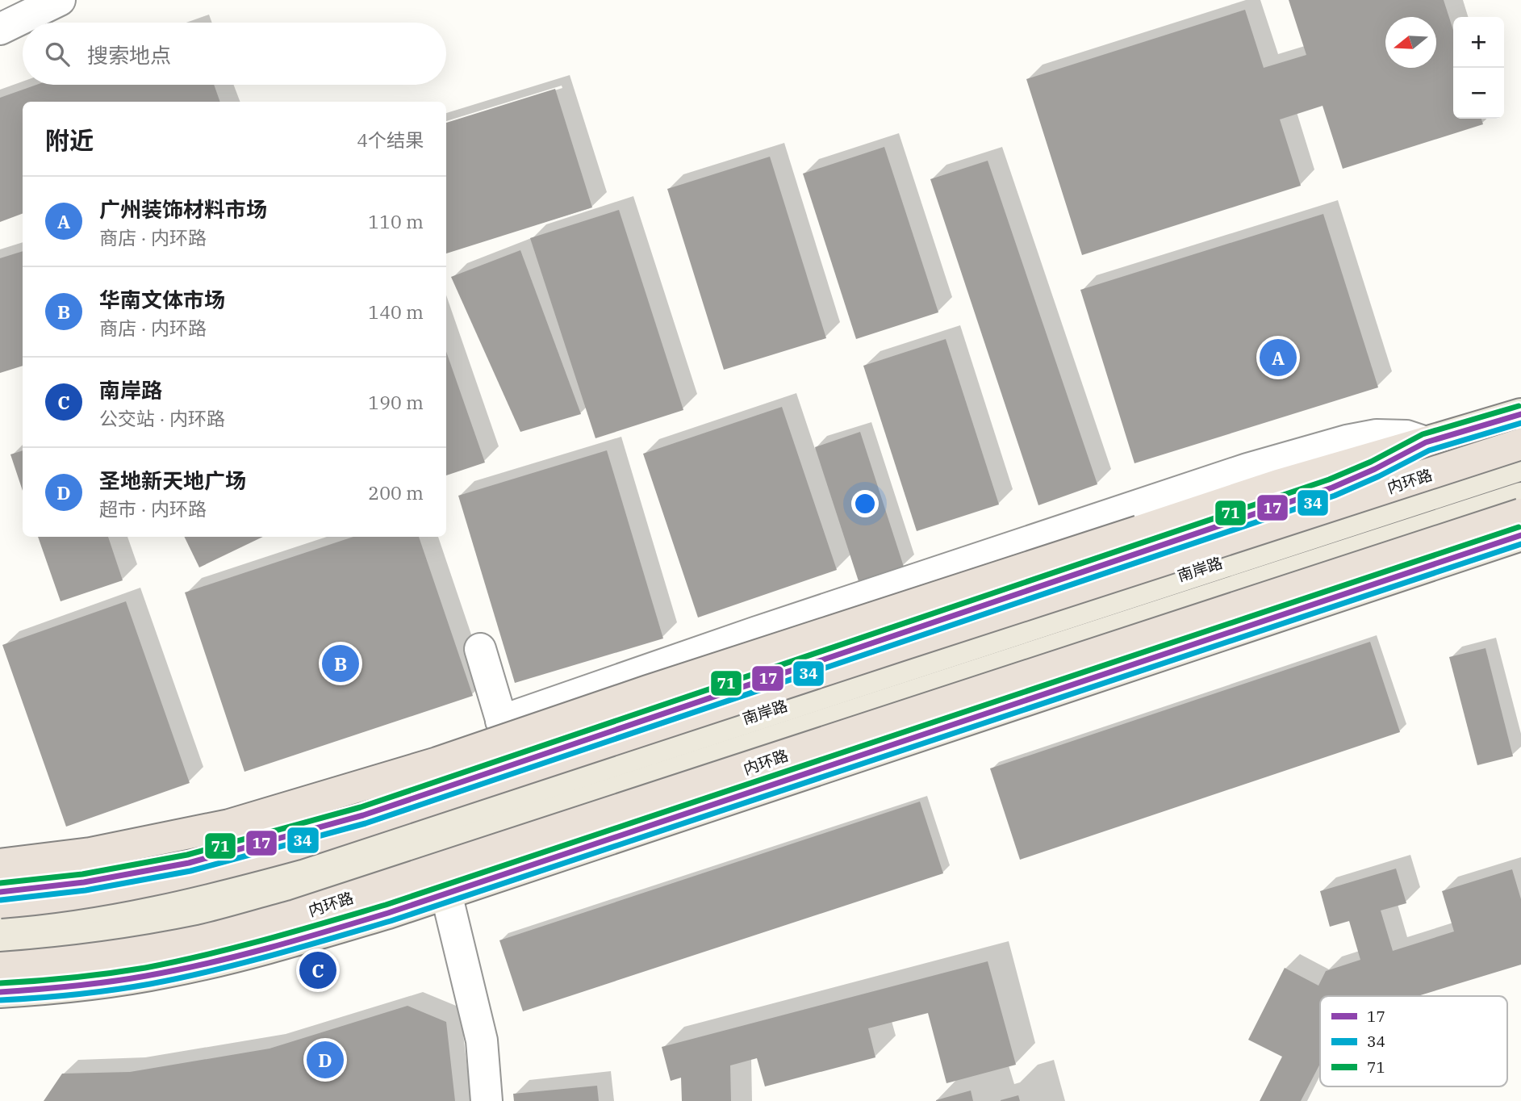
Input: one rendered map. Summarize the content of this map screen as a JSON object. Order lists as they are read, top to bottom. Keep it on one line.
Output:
{"streets":{"highway":["内环路"],"main road":["南岸路"]},"lines":["transit line 71","transit line 17","transit line 34"],"legend":["17","34","71"],"north":"left","page":{"map_buttons":["+","−"],"search":"搜索地点","heading":["附近","4个结果"],"list":[{"mark":"A","name":"广州装饰材料市场","note":"商店 · 内环路","value":"110 m"},{"mark":"B","name":"华南文体市场","note":"商店 · 内环路","value":"140 m"},{"mark":"C","name":"南岸路","note":"公交站 · 内环路","value":"190 m"},{"mark":"D","name":"圣地新天地广场","note":"超市 · 内环路","value":"200 m"}],"pins":["A","B","C","D"]}}
